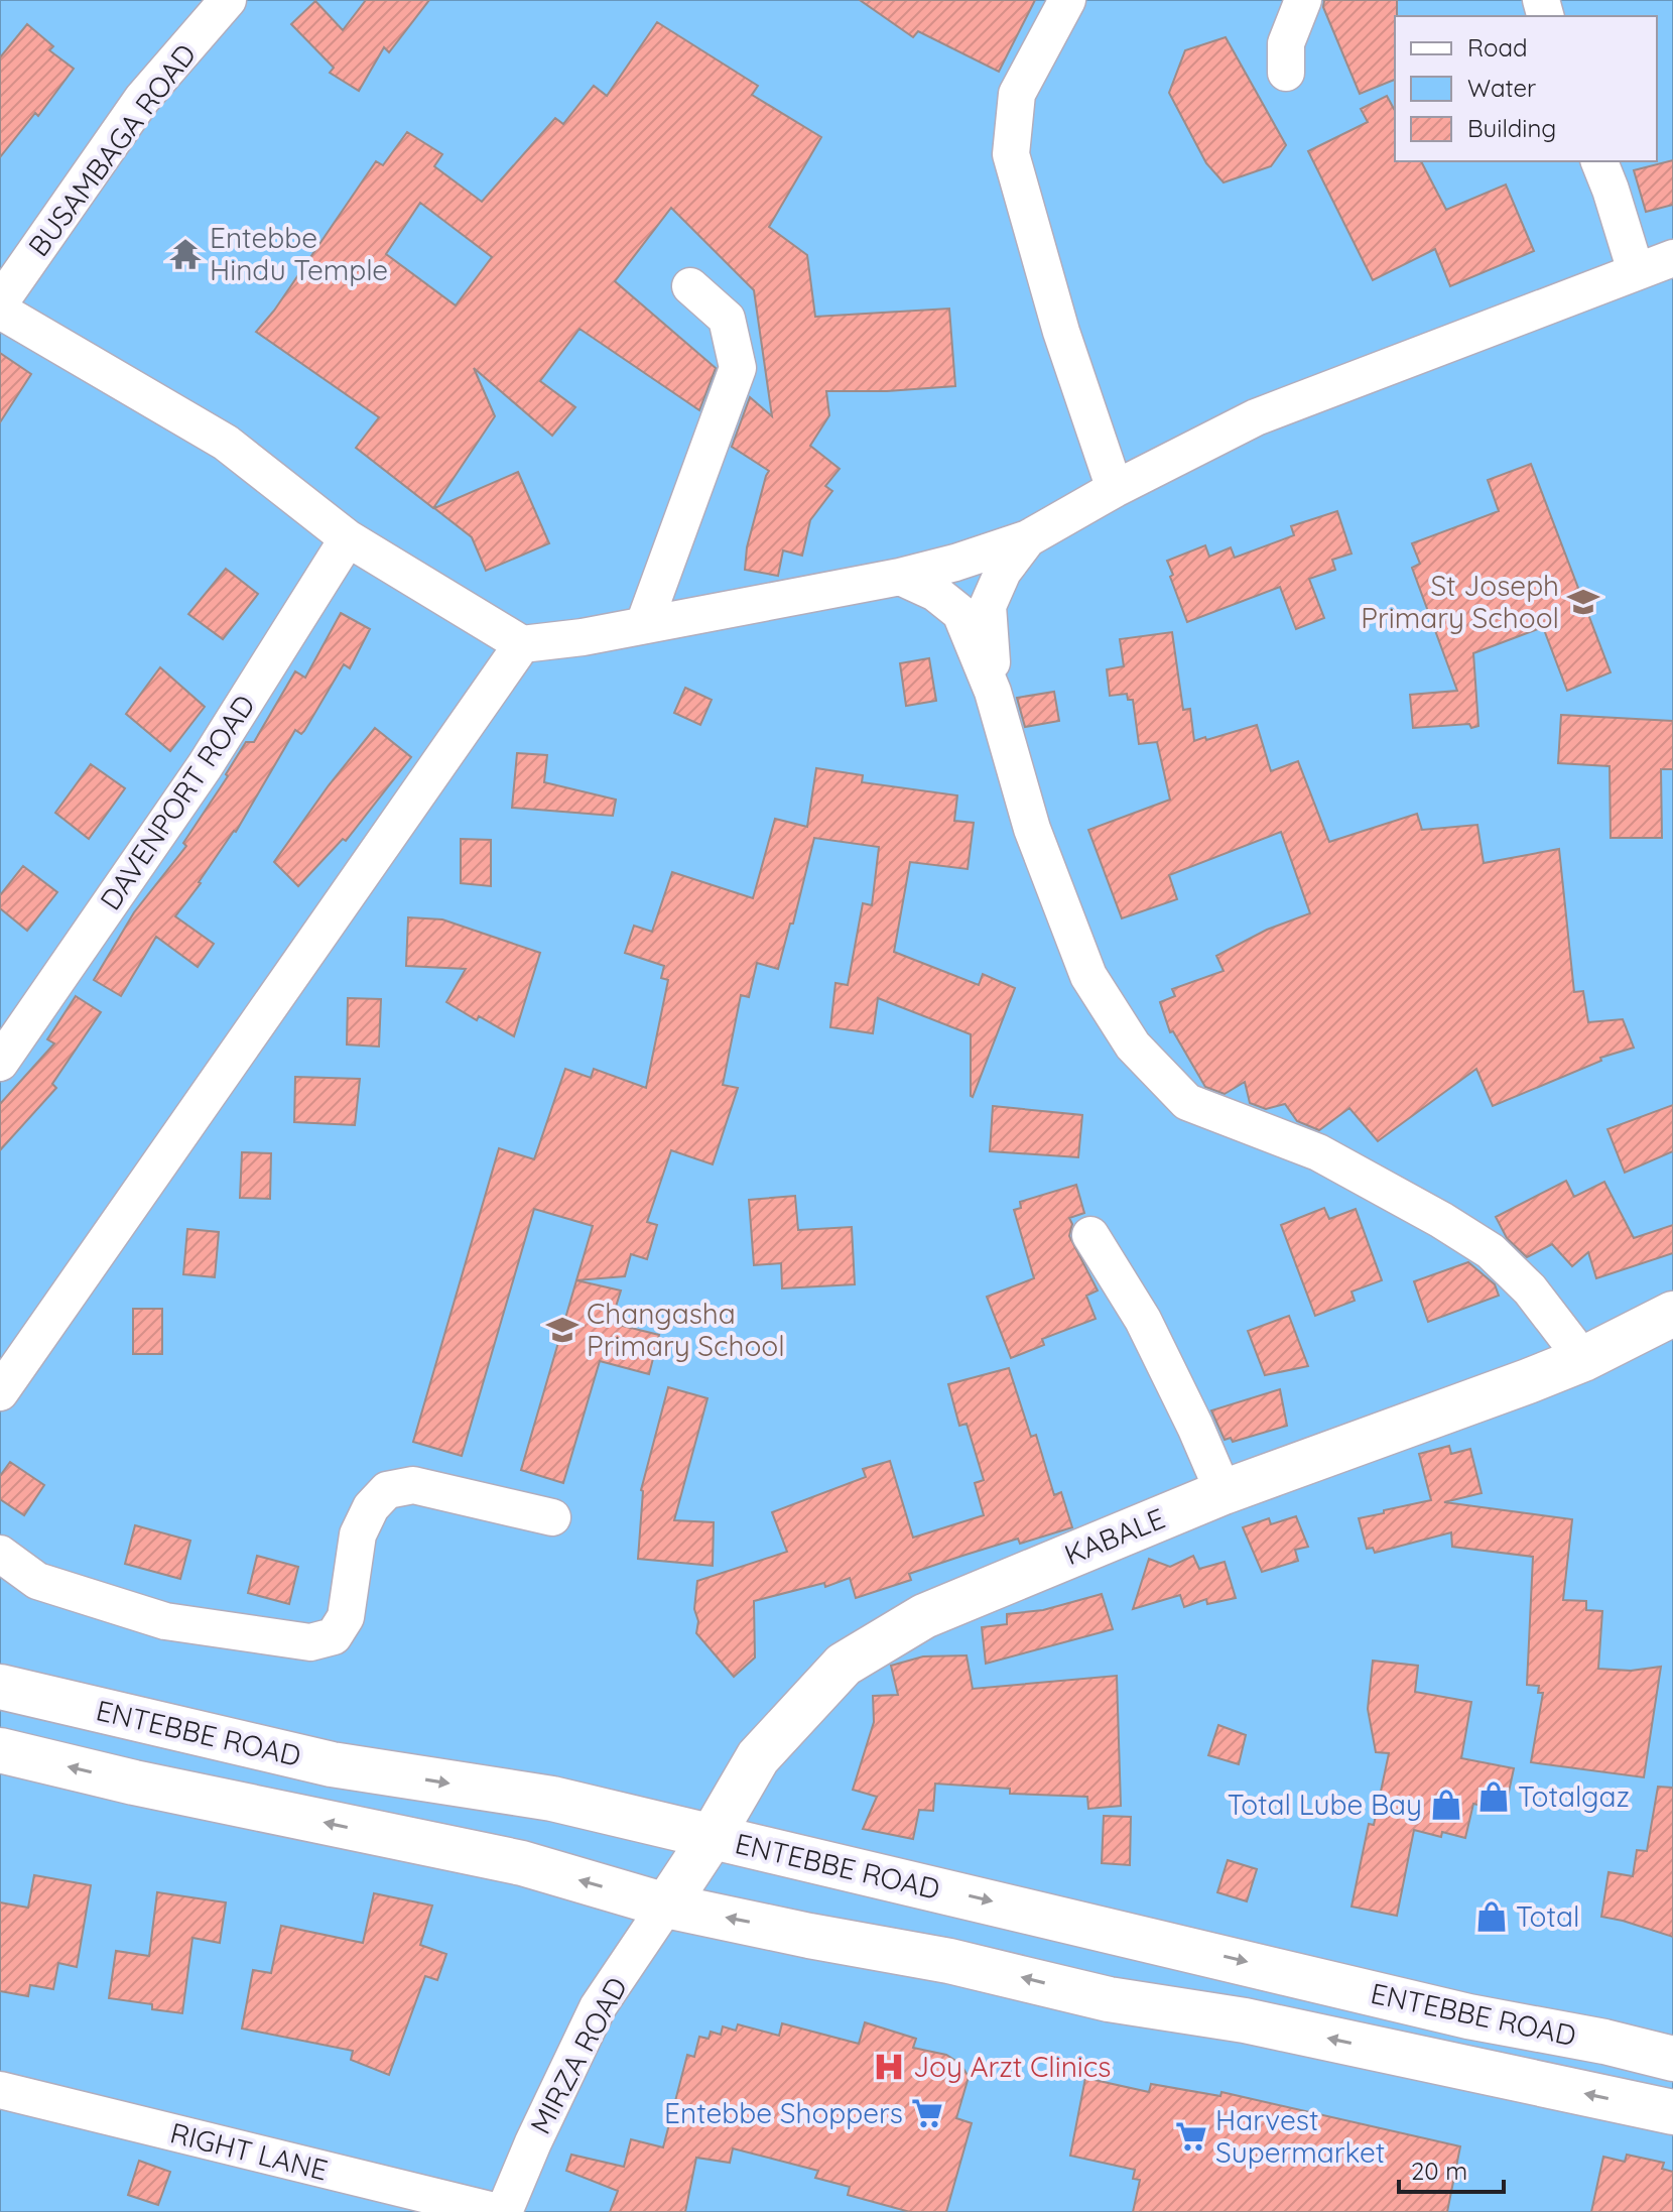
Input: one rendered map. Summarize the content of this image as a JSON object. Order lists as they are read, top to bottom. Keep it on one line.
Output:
{"streets":{"main road":["KABALE","ENTEBBE ROAD"],"street":["BUSAMBAGA ROAD","DAVENPORT ROAD","MIRZA ROAD","RIGHT LANE"]},"crossings":[["KABALE","ENTEBBE ROAD"],["KABALE","MIRZA ROAD"],["ENTEBBE ROAD","MIRZA ROAD"],["MIRZA ROAD","RIGHT LANE"]],"places":{"temple":["Entebbe Hindu Temple"],"school or university":["St Joseph Primary School","Changasha Primary School"],"shop":["Totalgaz","Total Lube Bay","Total"],"hospital":["Joy Arzt Clinics"],"supermarket":["Entebbe Shoppers","Harvest Supermarket"]},"legend":["Road","Water","Building"],"scale_bar":"20 m"}
